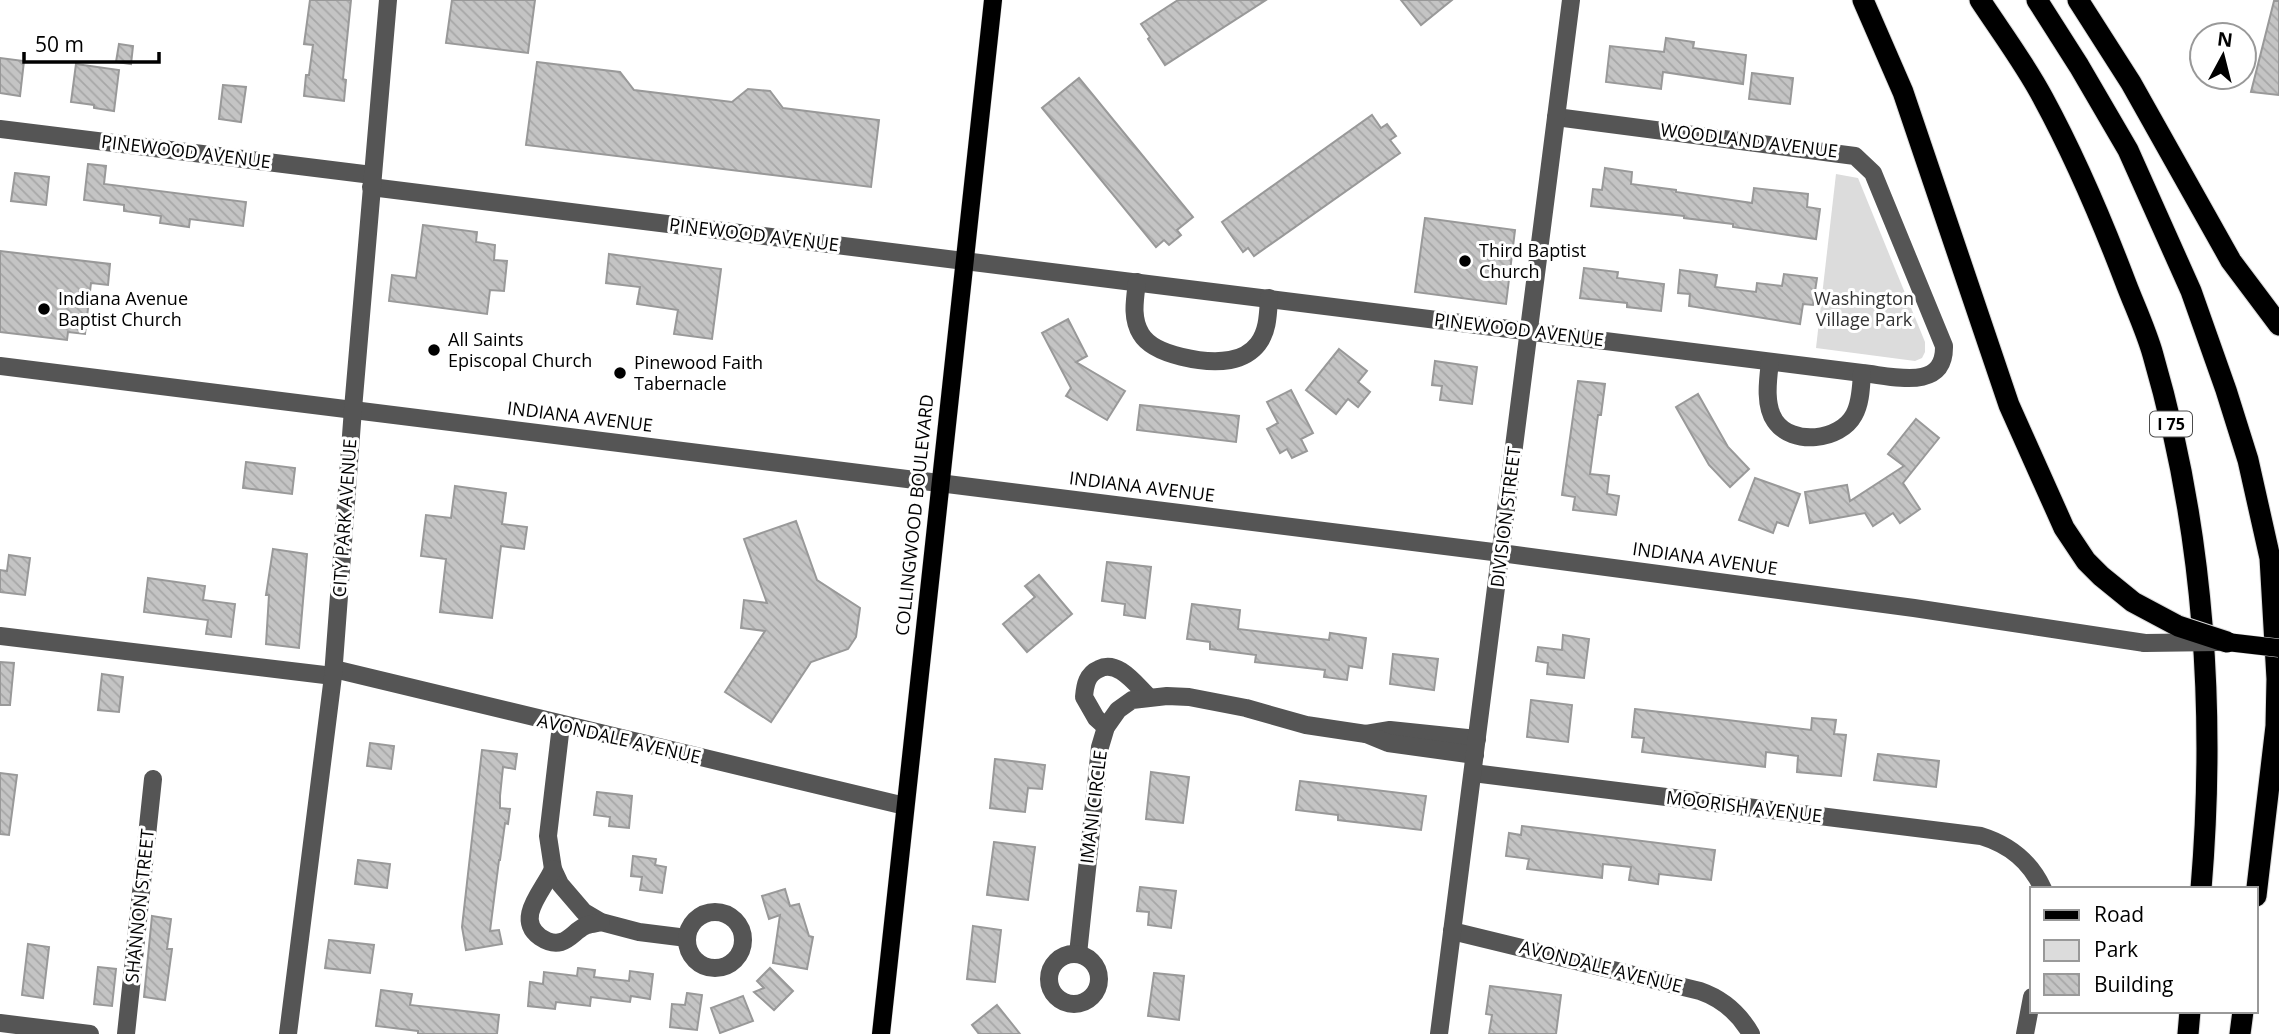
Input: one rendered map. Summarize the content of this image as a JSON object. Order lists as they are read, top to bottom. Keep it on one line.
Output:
{"streets":{"highway":["I 75"],"main road":["INDIANA AVENUE","COLLINGWOOD BOULEVARD"],"street":["WOODLAND AVENUE","PINEWOOD AVENUE","DIVISION STREET","CITY PARK AVENUE","AVONDALE AVENUE","IMANI CIRCLE","MOORISH AVENUE","SHANNON STREET"]},"crossings":[["WOODLAND AVENUE","PINEWOOD AVENUE"],["WOODLAND AVENUE","DIVISION STREET"],["PINEWOOD AVENUE","COLLINGWOOD BOULEVARD"],["PINEWOOD AVENUE","DIVISION STREET"],["PINEWOOD AVENUE","CITY PARK AVENUE"],["INDIANA AVENUE","COLLINGWOOD BOULEVARD"],["INDIANA AVENUE","DIVISION STREET"],["INDIANA AVENUE","CITY PARK AVENUE"],["COLLINGWOOD BOULEVARD","AVONDALE AVENUE"],["DIVISION STREET","AVONDALE AVENUE"],["DIVISION STREET","IMANI CIRCLE"],["DIVISION STREET","MOORISH AVENUE"],["CITY PARK AVENUE","AVONDALE AVENUE"],["IMANI CIRCLE","MOORISH AVENUE"]],"parks":["Washington Village Park"],"places":["Third Baptist Church","Indiana Avenue Baptist Church","All Saints Episcopal Church","Pinewood Faith Tabernacle"],"legend":["Road","Park","Building"],"scale_bar":"50 m","north":"top"}
